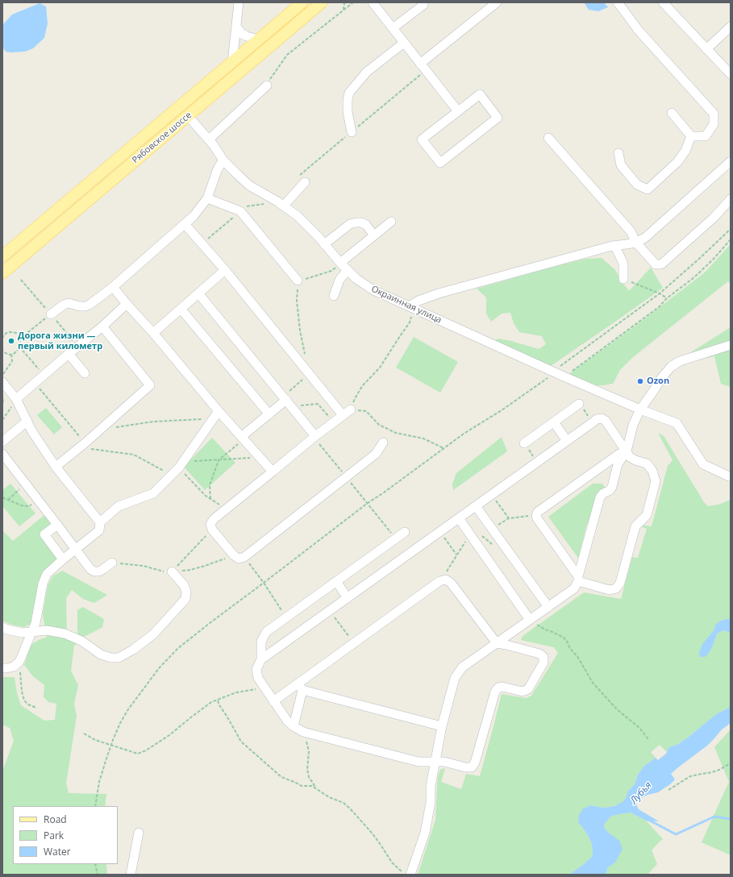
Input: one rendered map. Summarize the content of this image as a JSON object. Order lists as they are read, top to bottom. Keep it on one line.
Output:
{"streets":{"main road":["Рябовское шоссе"],"street":["Окраинная улица"]},"crossings":[["Рябовское шоссе","Окраинная улица"]],"water":["Лубья"],"places":["Дорога жизни — первый километр","Ozon"],"legend":["Road","Park","Water"]}
